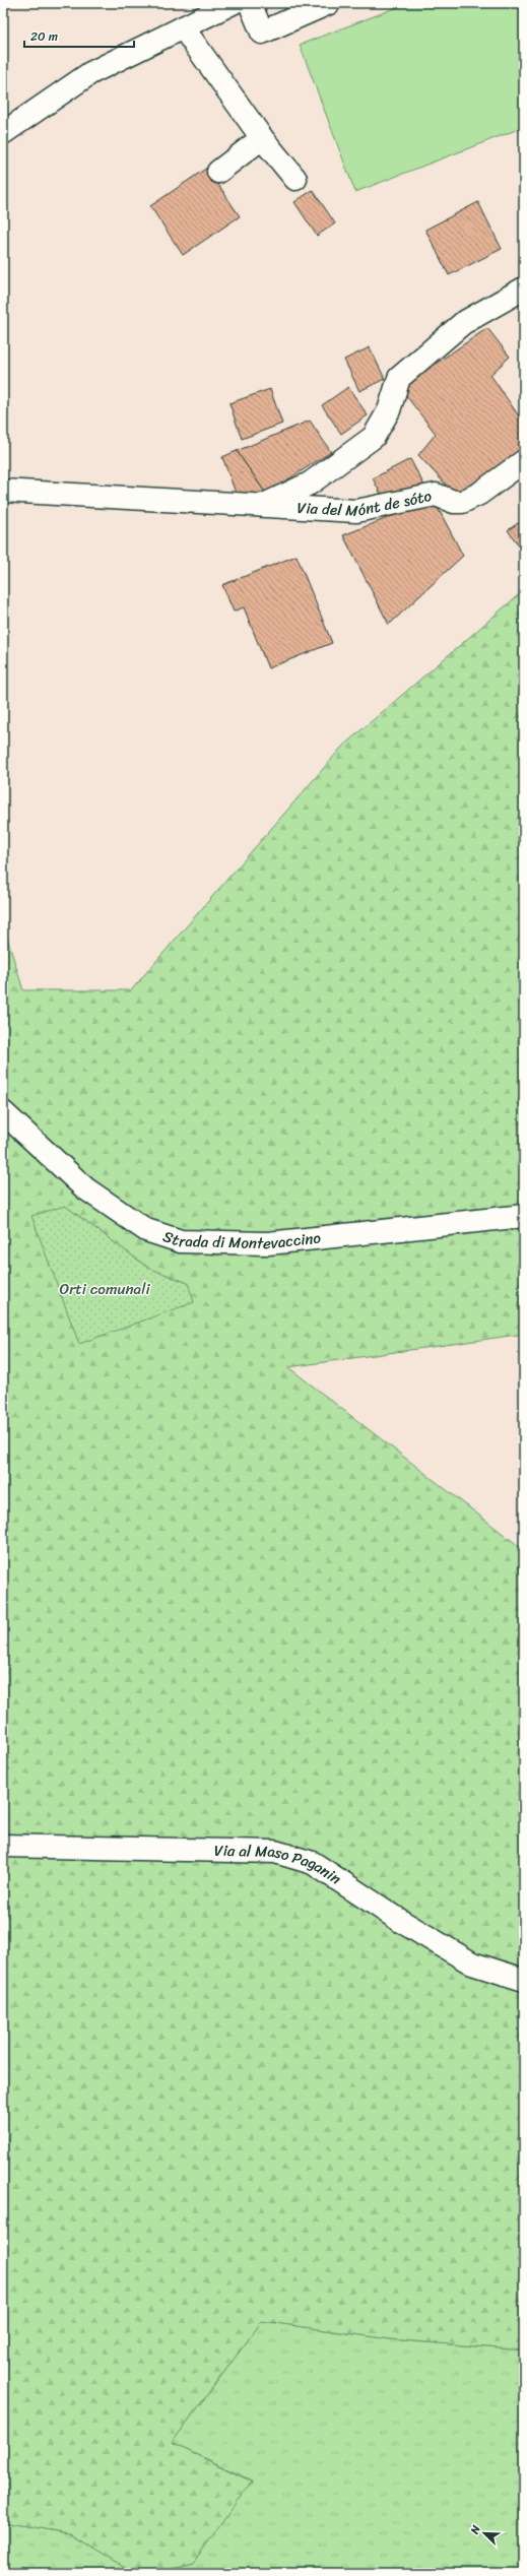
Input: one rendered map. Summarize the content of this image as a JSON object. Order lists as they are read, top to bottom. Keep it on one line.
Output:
{"streets":{"street":["Via del Mónt de sóto","Strada di Montevaccino","Via al Maso Paganin"]},"parks":["Orti comunali"],"scale_bar":"20 m","north":"top left"}
